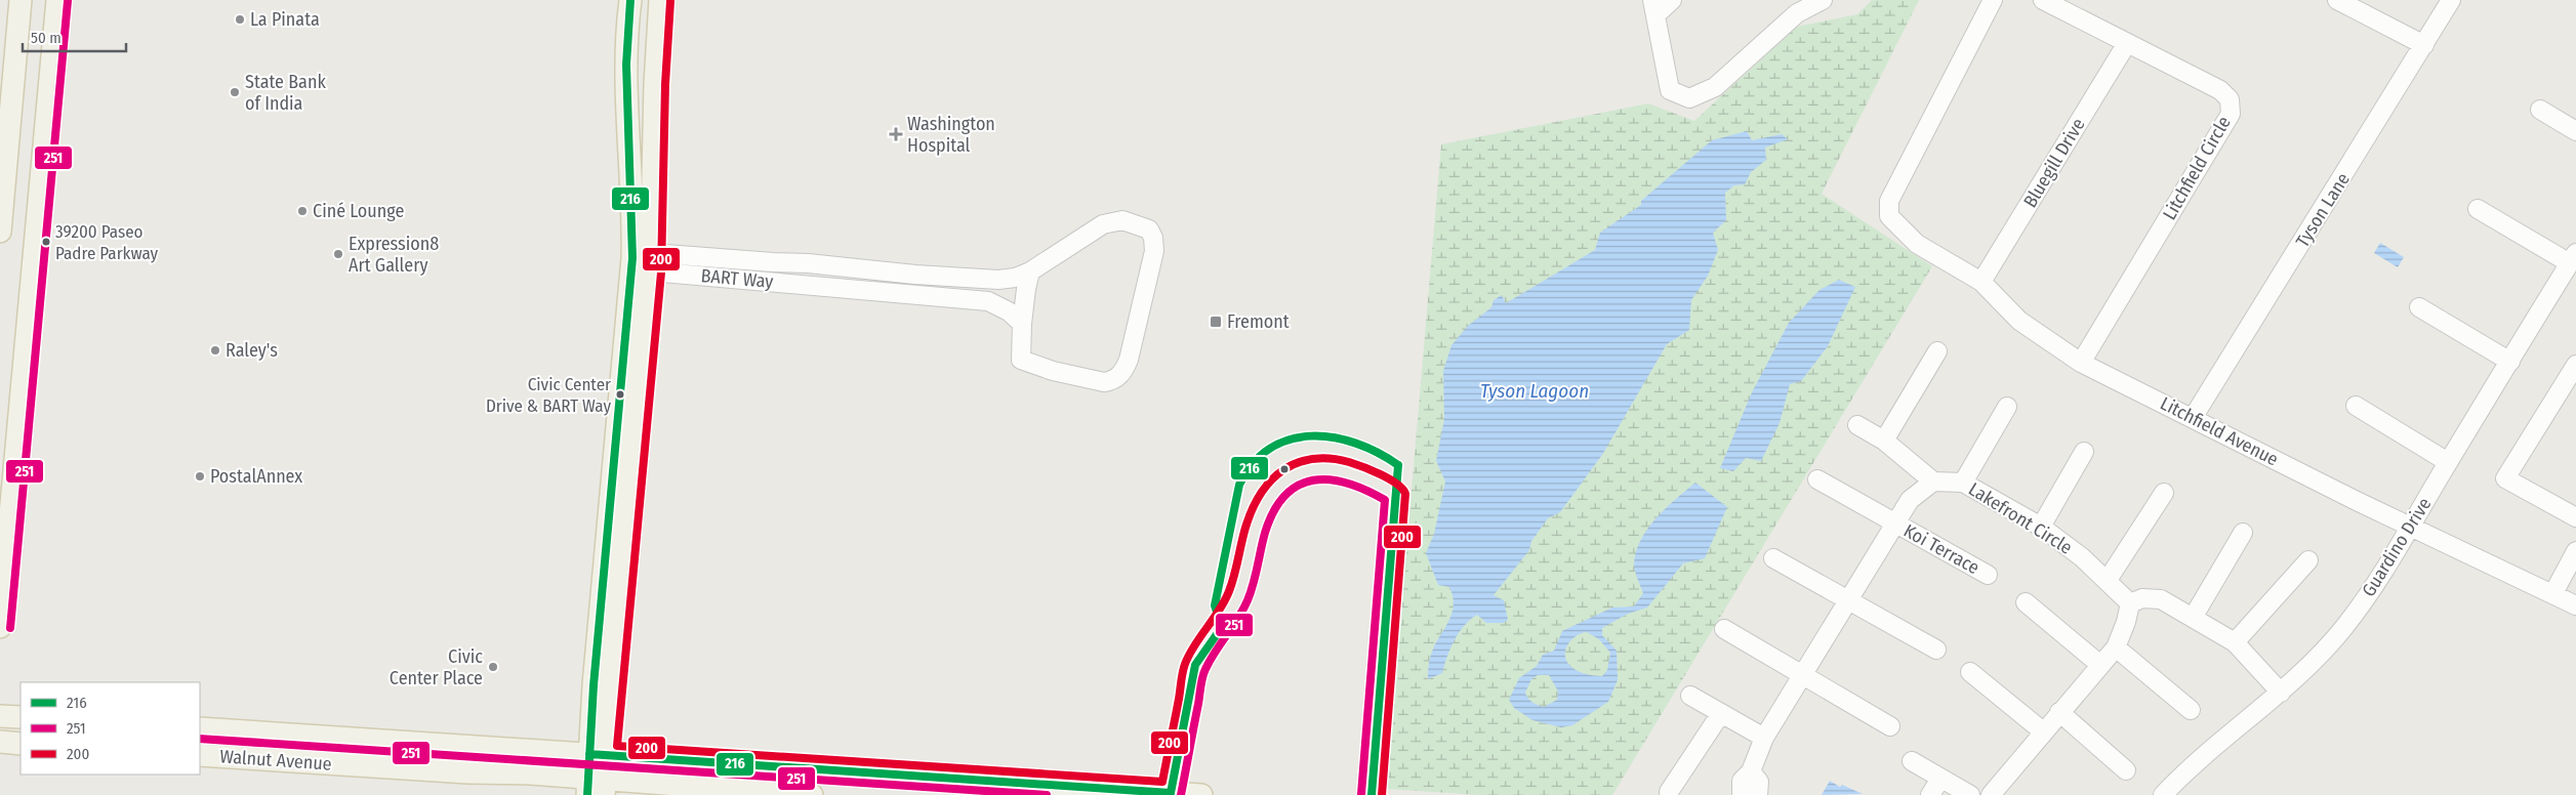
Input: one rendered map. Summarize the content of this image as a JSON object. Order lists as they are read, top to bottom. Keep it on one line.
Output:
{"streets":{"main road":["Walnut Avenue"],"street":["Bluegill Drive","Litchfield Circle","Tyson Lane","BART Way","Litchfield Avenue","Lakefront Circle","Guardino Drive","Koi Terrace"]},"crossings":[["Bluegill Drive","Litchfield Circle"],["Bluegill Drive","Litchfield Avenue"],["Litchfield Circle","Litchfield Avenue"],["Tyson Lane","Litchfield Avenue"],["Litchfield Avenue","Guardino Drive"]],"water":["Tyson Lagoon"],"places":{"other":["La Pinata","State Bank of India","Ciné Lounge","39200 Paseo Padre Parkway","Expression8 Art Gallery","Raley's","Civic Center Drive & BART Way","PostalAnnex","Civic Center Place"],"health":["Washington Hospital"],"transit":["Fremont"]},"lines":["transit line 216","transit line 251","transit line 200"],"legend":["216","251","200"],"scale_bar":"50 m"}
